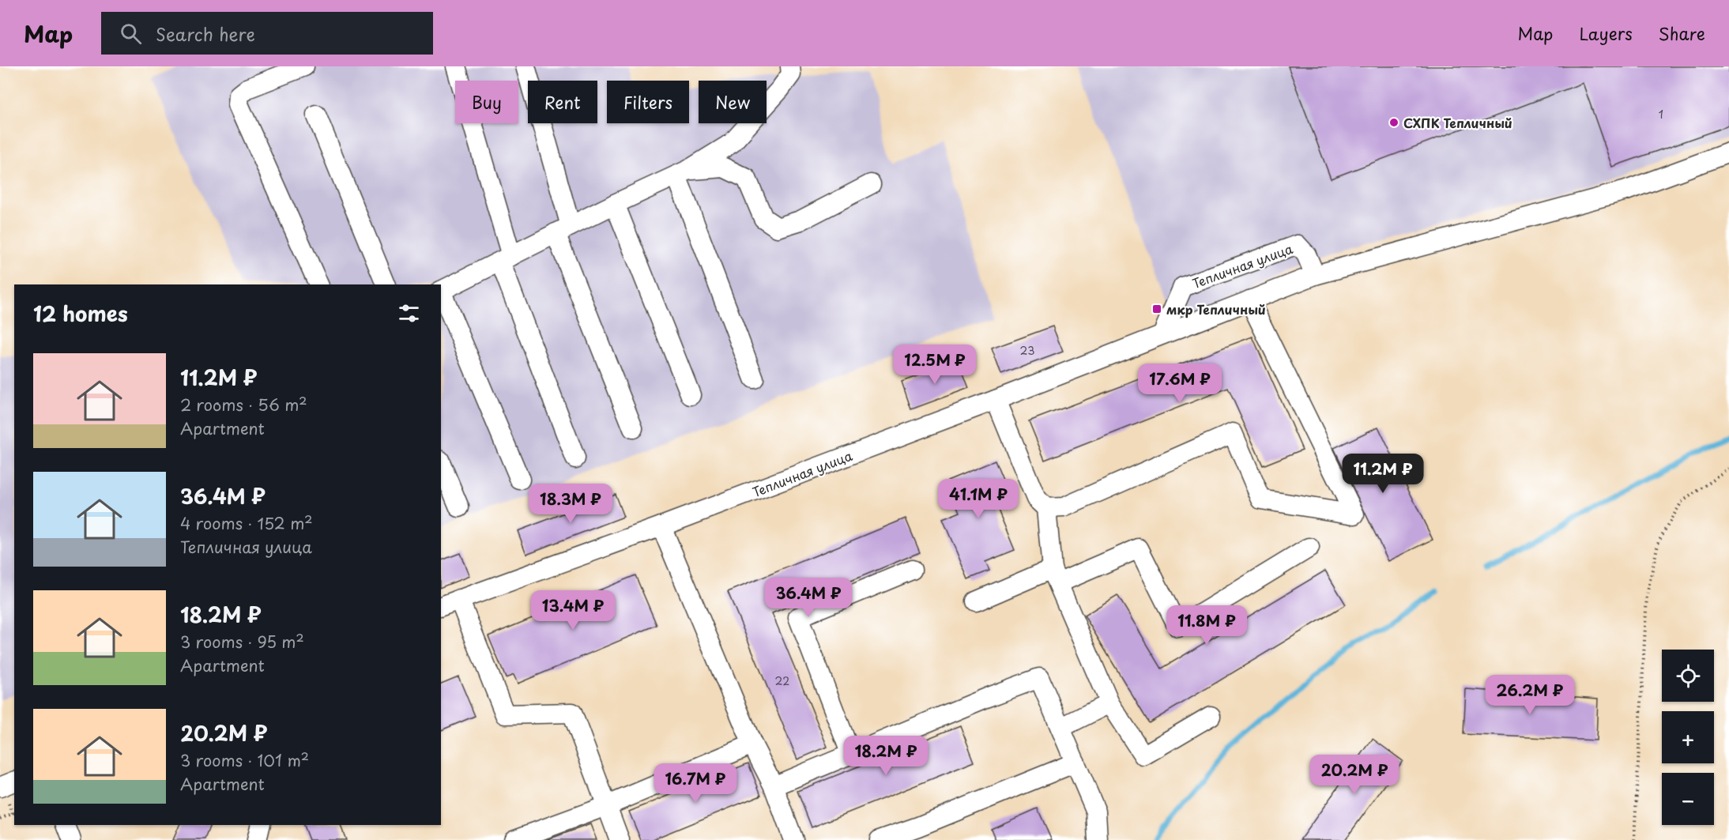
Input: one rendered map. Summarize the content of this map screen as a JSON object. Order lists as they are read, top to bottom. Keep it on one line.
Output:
{"streets":{"street":["Тепличная улица"]},"places":{"other":["СХПК Тепличный"],"transit":["мкр Тепличный"]},"house_numbers":["1","23","22"],"page":{"header":"Map","search":"Search here","nav":["Map","Layers","Share"],"chip":["Buy","Rent","Filters","New"],"heading":"12 homes","list":[{"name":"11.2M ₽","note":"2 rooms · 56 m² · Apartment"},{"name":"36.4M ₽","note":"4 rooms · 152 m² · Тепличная улица"},{"name":"18.2M ₽","note":"3 rooms · 95 m² · Apartment"},{"name":"20.2M ₽","note":"3 rooms · 101 m² · Apartment"}],"price":["12.5M ₽","17.6M ₽","11.2M ₽","41.1M ₽","18.3M ₽","36.4M ₽","13.4M ₽","11.8M ₽","26.2M ₽","18.2M ₽","20.2M ₽","16.7M ₽"],"map_buttons":["+","−"]}}
